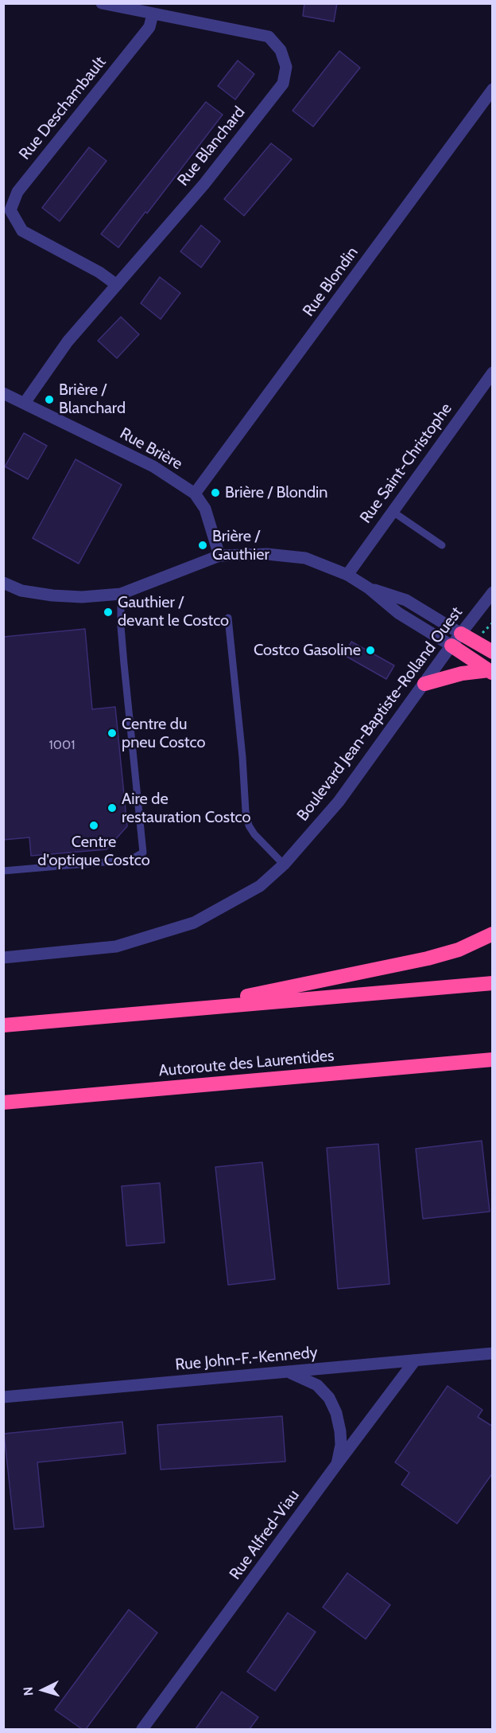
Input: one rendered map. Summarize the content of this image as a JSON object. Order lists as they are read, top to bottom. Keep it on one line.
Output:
{"streets":{"highway":["Autoroute des Laurentides"],"street":["Rue Deschambault","Rue Blanchard","Rue Blondin","Rue Brière","Rue Saint-Christophe","Boulevard Jean-Baptiste-Rolland Ouest","Rue John-F.-Kennedy","Rue Alfred-Viau"]},"crossings":[["Rue Deschambault","Rue Blanchard"],["Rue Blanchard","Rue Brière"],["Rue Blondin","Rue Brière"],["Rue John-F.-Kennedy","Rue Alfred-Viau"]],"places":["Brière / Blanchard","Brière / Blondin","Brière / Gauthier","Gauthier / devant le Costco","Costco Gasoline","Centre du pneu Costco","Aire de restauration Costco","Centre d'optique Costco"],"house_numbers":["1001"],"north":"left"}
